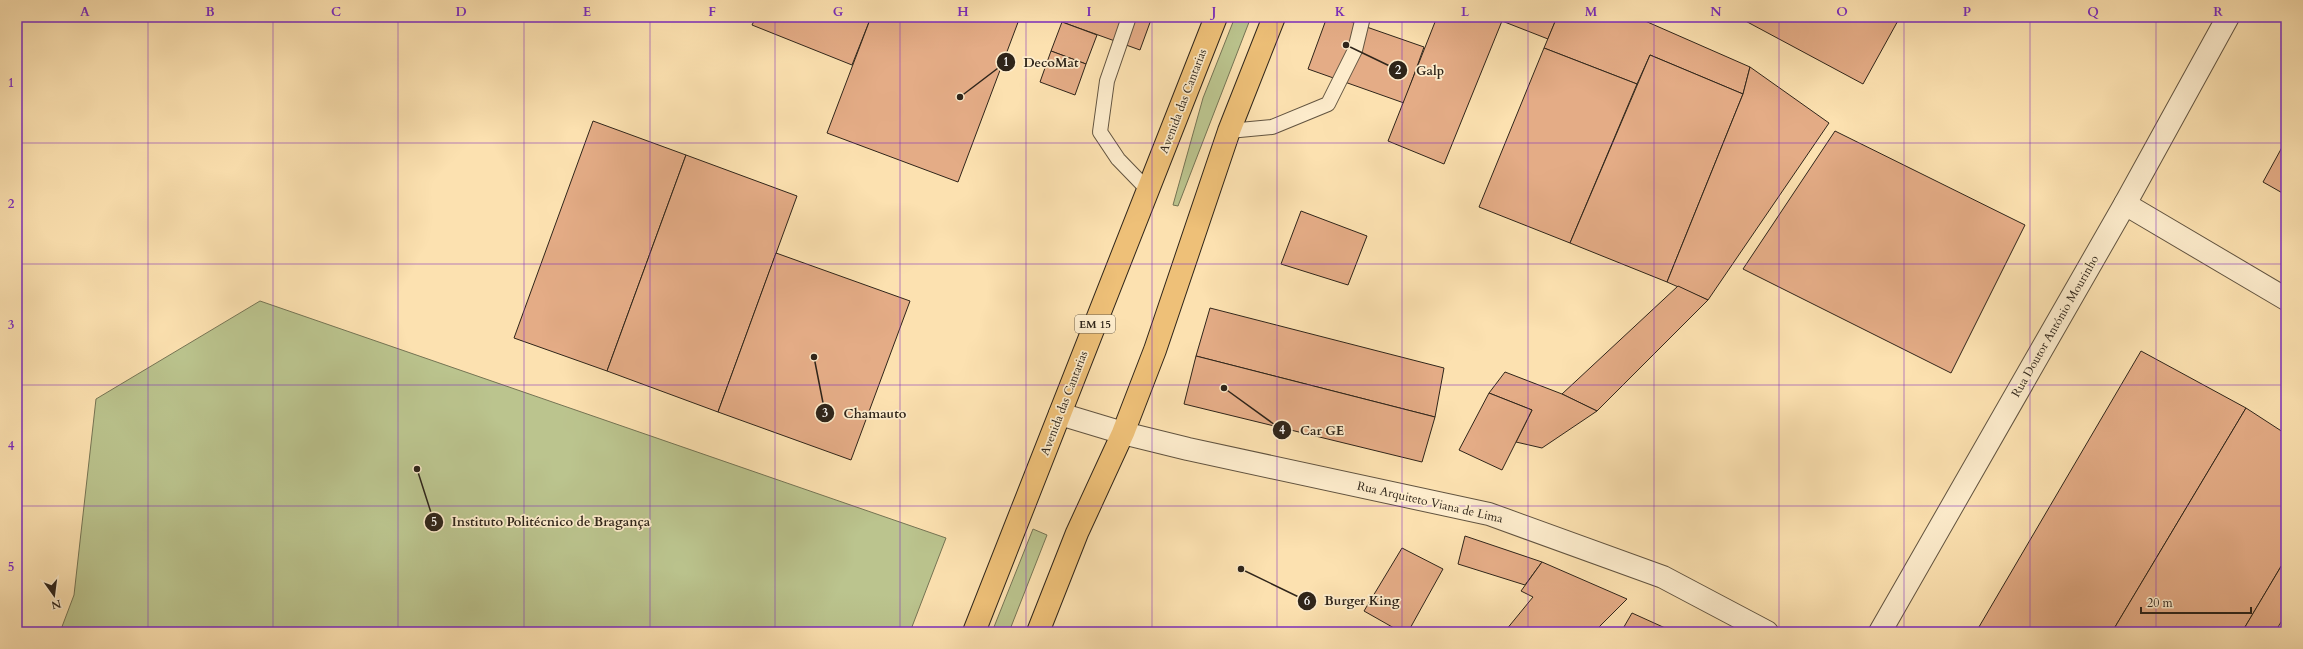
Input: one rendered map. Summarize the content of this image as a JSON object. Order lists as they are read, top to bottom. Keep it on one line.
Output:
{"streets":{"main road":["Avenida das Cantarias","EM 15"],"street":["Rua Doutor António Mourinho","Rua Arquiteto Viana de Lima"]},"crossings":[["Avenida das Cantarias","Rua Arquiteto Viana de Lima"]],"places":["Galp","DecoMat","Chamauto","Car GE","Instituto Politécnico de Bragança","Burger King"],"scale_bar":"20 m","north":"bottom","grid":{"columns":["A","B","C","D","E","F","G","H","I","J","K","L","M","N","O","P","Q","R"],"rows":["1","2","3","4","5"]}}
